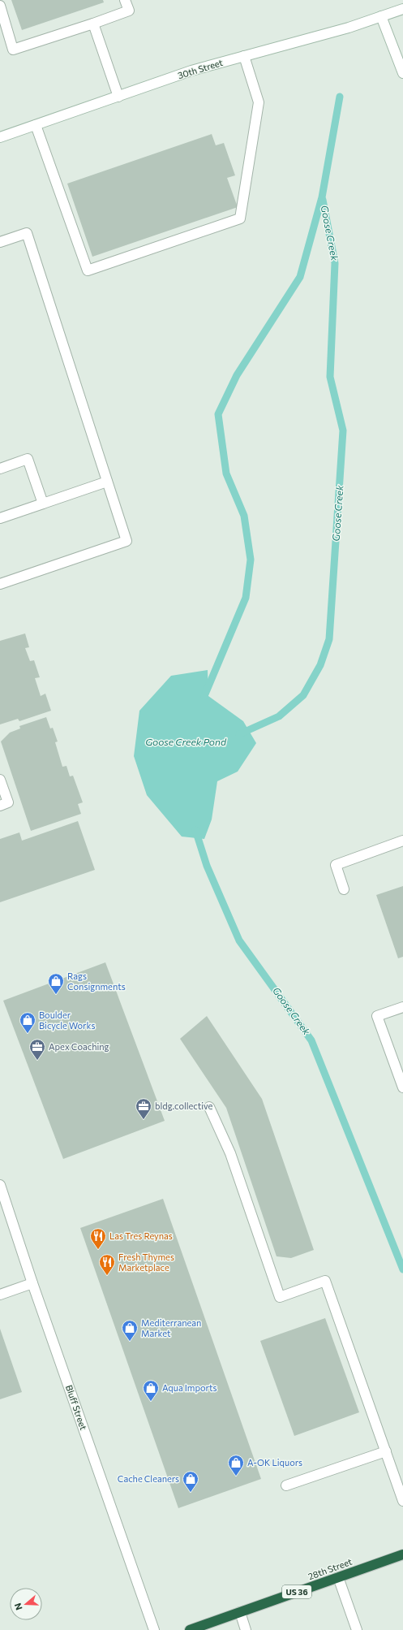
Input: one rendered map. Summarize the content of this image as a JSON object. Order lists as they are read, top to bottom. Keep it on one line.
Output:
{"streets":{"highway":["28th Street","US 36"],"street":["30th Street","Bluff Street"]},"water":["Goose Creek","Goose Creek Pond"],"places":{"shop":["Rags Consignments","Boulder Bicycle Works","Mediterranean Market","Aqua Imports","A-OK Liquors","Cache Cleaners"],"office":["Apex Coaching","bldg.collective"],"restaurant":["Las Tres Reynas","Fresh Thymes Marketplace"]},"north":"left"}
